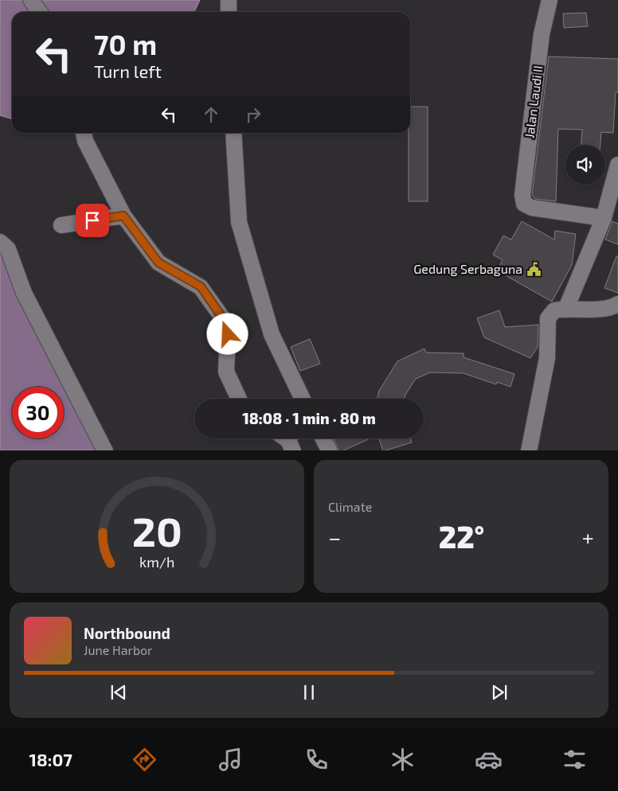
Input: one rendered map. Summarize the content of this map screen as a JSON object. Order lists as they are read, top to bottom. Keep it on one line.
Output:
{"streets":{"street":["Jalan Laudi II"]},"places":{"public building":["Gedung Serbaguna"]},"page":{"turn":["70 m","Turn left"],"limit":"30","trip":"18:08 · 1 min · 80 m","tile":"Climate","heat":["−","22°","+"],"song":["Northbound","June Harbor"],"tabs":"18:07","gauge":["20","km/h"]}}
